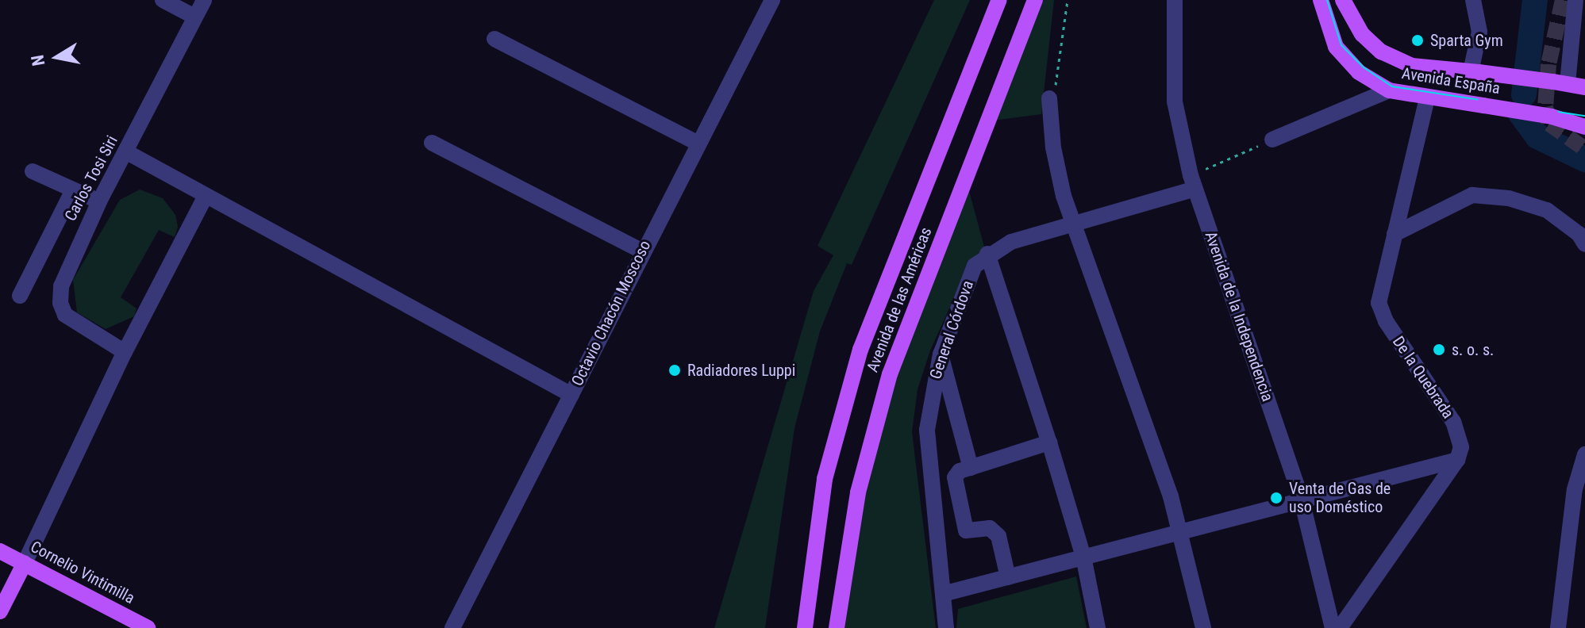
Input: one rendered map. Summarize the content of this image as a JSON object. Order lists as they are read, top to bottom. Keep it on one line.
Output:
{"streets":{"main road":["Avenida España","Avenida de las Américas","Cornelio Vintimilla"],"street":["Carlos Tosi Siri","Octavio Chacón Moscoso","Avenida de la Independencia","General Córdova","De la Quebrada"]},"crossings":[["Avenida España","De la Quebrada"]],"places":["Sparta Gym","s. o. s.","Radiadores Luppi","Venta de Gas de uso Doméstico"],"north":"left"}
